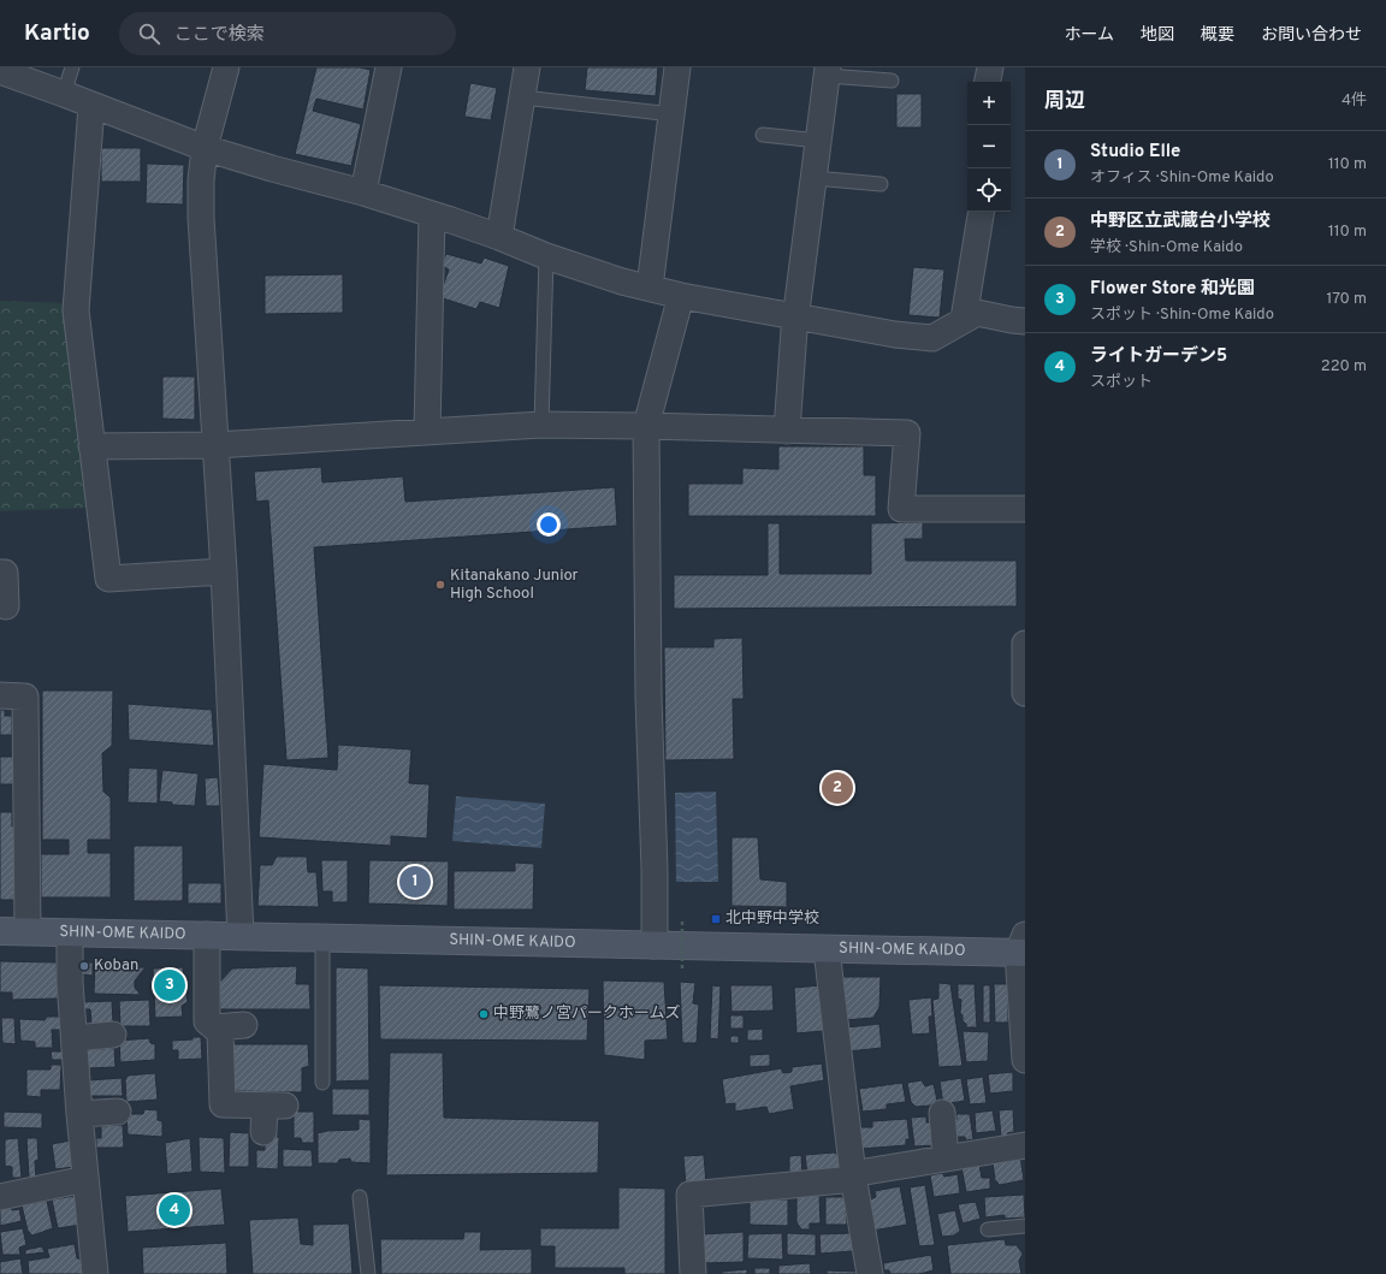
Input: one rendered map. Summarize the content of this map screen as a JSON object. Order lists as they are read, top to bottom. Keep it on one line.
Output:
{"streets":{"main road":["SHIN-OME KAIDO"]},"places":{"other":["Kitanakano Junior High School","Koban","中野鷺ノ宮パークホームズ"],"transit":["北中野中学校"]},"page":{"header":"Kartio","search":"ここで検索","nav":["ホーム","地図","概要","お問い合わせ"],"heading":["周辺","4件"],"map_buttons":["+","−"],"list":[{"mark":"1","name":"Studio Elle","note":"オフィス · Shin-Ome Kaido","value":"110 m"},{"mark":"2","name":"中野区立武蔵台小学校","note":"学校 · Shin-Ome Kaido","value":"110 m"},{"mark":"3","name":"Flower Store 和光園","note":"スポット · Shin-Ome Kaido","value":"170 m"},{"mark":"4","name":"ライトガーデン5","note":"スポット","value":"220 m"}],"pins":["2","1","3","4"]}}
